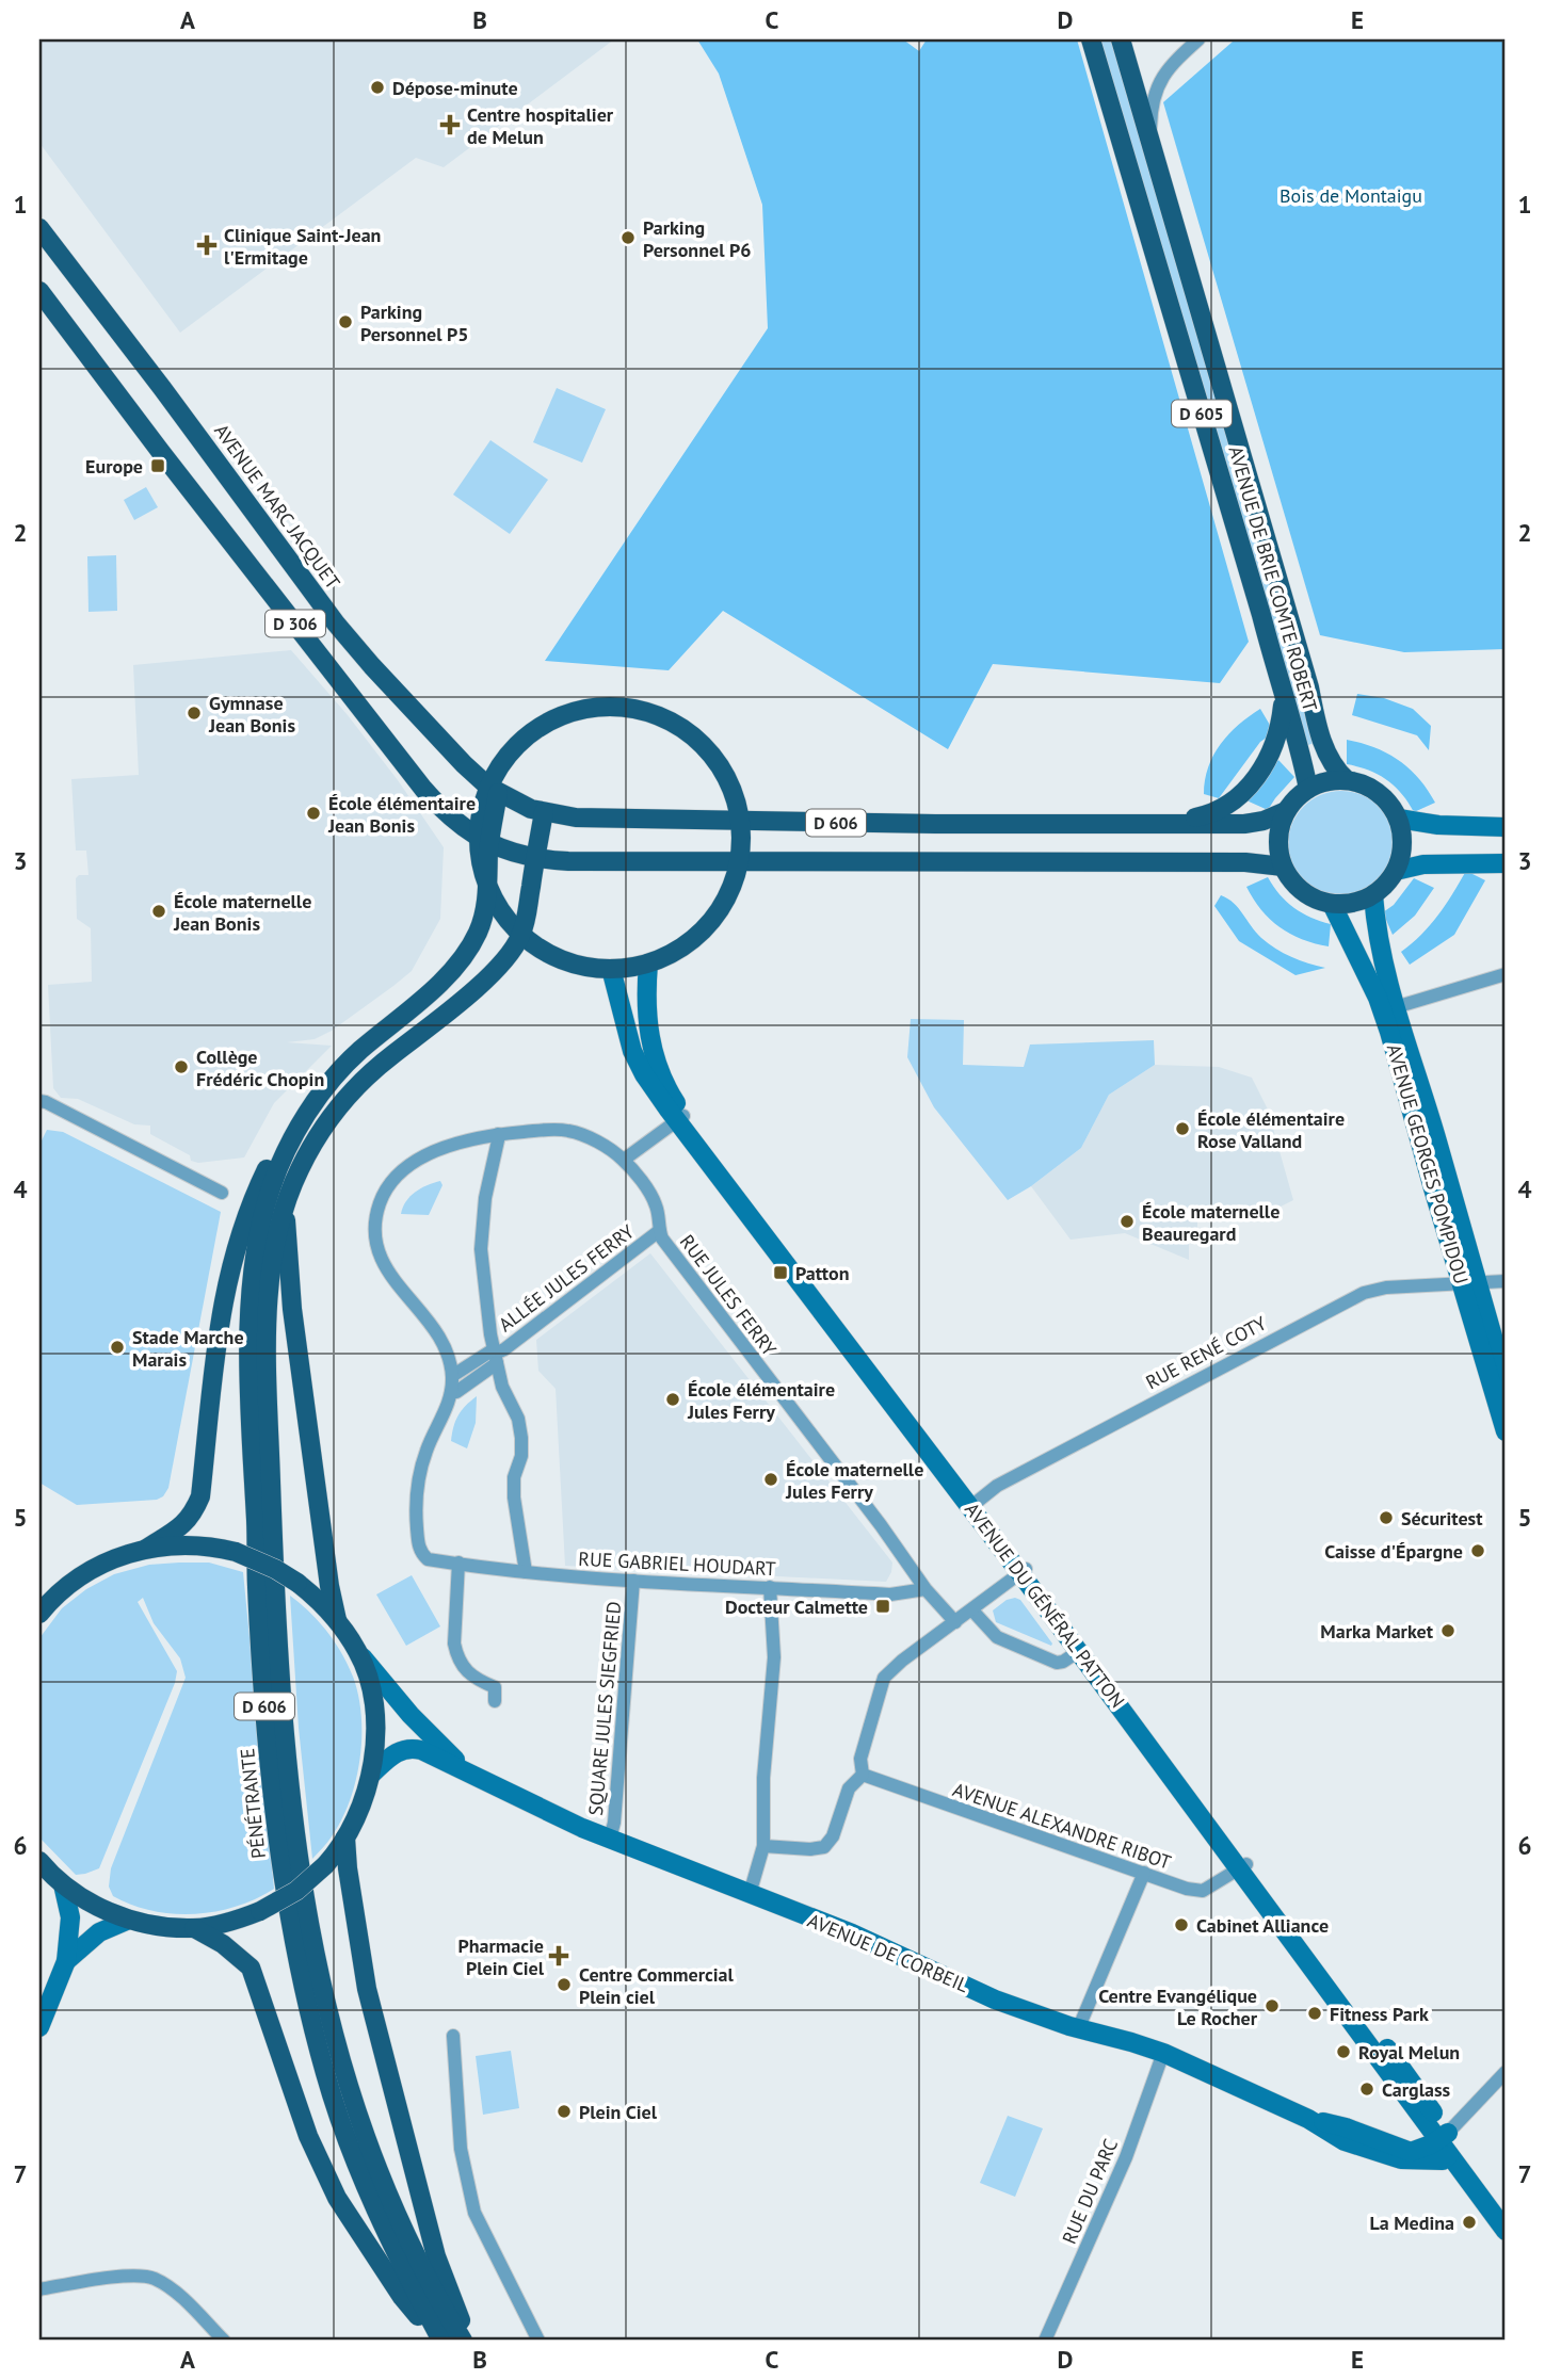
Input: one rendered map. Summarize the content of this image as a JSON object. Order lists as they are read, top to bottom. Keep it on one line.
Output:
{"streets":{"main road":["D 605","AVENUE MARC JACQUET","AVENUE DE BRIE COMTE ROBERT","D 306","D 606","AVENUE GEORGES POMPIDOU","AVENUE DU GÉNÉRAL PATTON","PÉNÉTRANTE","AVENUE DE CORBEIL"],"street":["ALLÉE JULES FERRY","RUE JULES FERRY","RUE RENÉ COTY","RUE GABRIEL HOUDART","SQUARE JULES SIEGFRIED","AVENUE ALEXANDRE RIBOT","RUE DU PARC"]},"crossings":[["AVENUE MARC JACQUET","D 606"],["AVENUE DE BRIE COMTE ROBERT","D 606"],["AVENUE DE BRIE COMTE ROBERT","AVENUE GEORGES POMPIDOU"],["D 306","D 606"],["D 606","AVENUE GEORGES POMPIDOU"],["D 606","PÉNÉTRANTE"],["AVENUE GEORGES POMPIDOU","RUE RENÉ COTY"],["ALLÉE JULES FERRY","RUE JULES FERRY"],["RUE JULES FERRY","RUE GABRIEL HOUDART"],["RUE RENÉ COTY","AVENUE DU GÉNÉRAL PATTON"],["RUE GABRIEL HOUDART","SQUARE JULES SIEGFRIED"],["AVENUE DU GÉNÉRAL PATTON","AVENUE ALEXANDRE RIBOT"],["AVENUE DU GÉNÉRAL PATTON","AVENUE DE CORBEIL"],["SQUARE JULES SIEGFRIED","AVENUE DE CORBEIL"],["AVENUE DE CORBEIL","RUE DU PARC"]],"parks":["Bois de Montaigu"],"places":{"other":["Dépose-minute","Parking Personnel P6","Parking Personnel P5","Gymnase Jean Bonis","École élémentaire Jean Bonis","École maternelle Jean Bonis","Collège Frédéric Chopin","École élémentaire Rose Valland","École maternelle Beauregard","Stade Marche Marais","École élémentaire Jules Ferry","École maternelle Jules Ferry","Sécuritest","Caisse d'Épargne","Marka Market","Cabinet Alliance","Centre Commercial Plein ciel","Centre Evangélique Le Rocher","Fitness Park","Royal Melun","Carglass","Plein Ciel","La Medina"],"health":["Centre hospitalier de Melun","Clinique Saint-Jean l'Ermitage","Pharmacie Plein Ciel"],"transit":["Europe","Patton","Docteur Calmette"]},"grid":{"columns":["A","B","C","D","E"],"rows":["1","2","3","4","5","6","7"]}}
